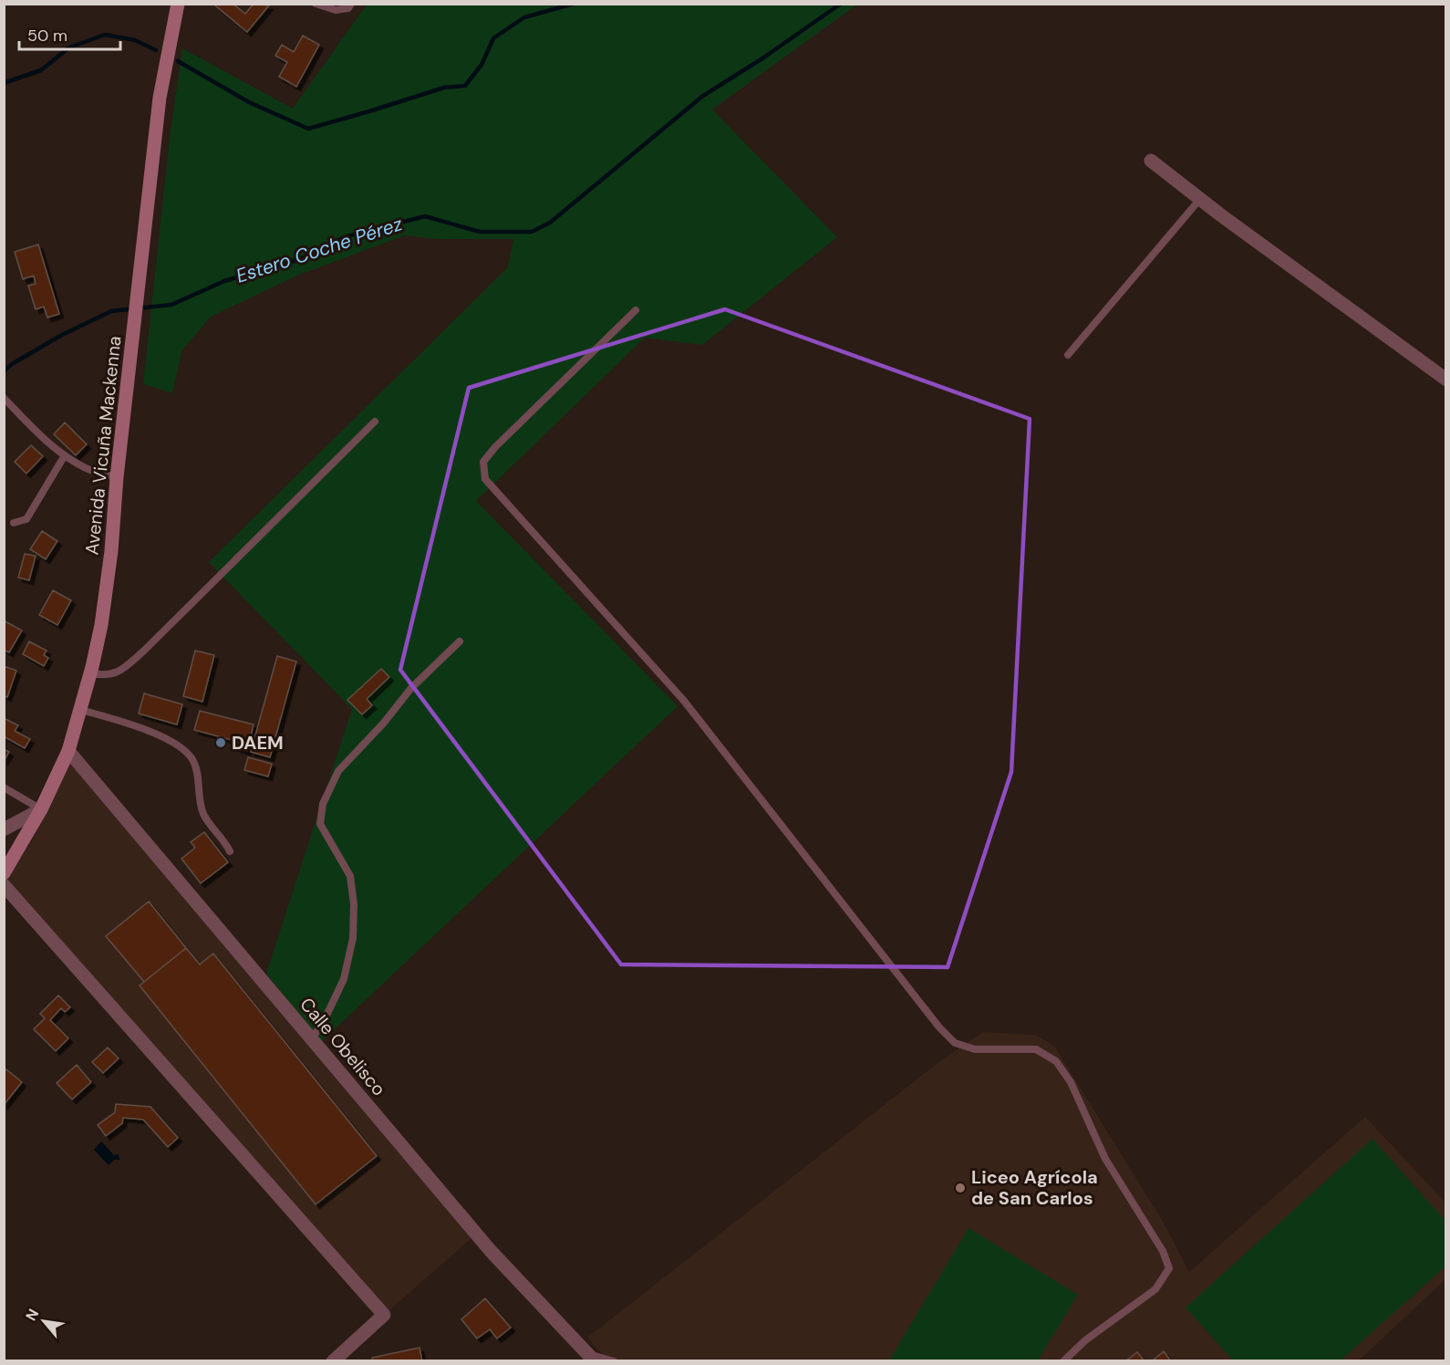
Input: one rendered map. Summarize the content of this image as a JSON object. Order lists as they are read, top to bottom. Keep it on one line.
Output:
{"streets":{"main road":["Avenida Vicuña Mackenna"],"street":["Calle Obelisco"]},"crossings":[["Avenida Vicuña Mackenna","Calle Obelisco"]],"water":["Estero Coche Pérez"],"places":["DAEM","Liceo Agrícola de San Carlos"],"scale_bar":"50 m","north":"top left"}
